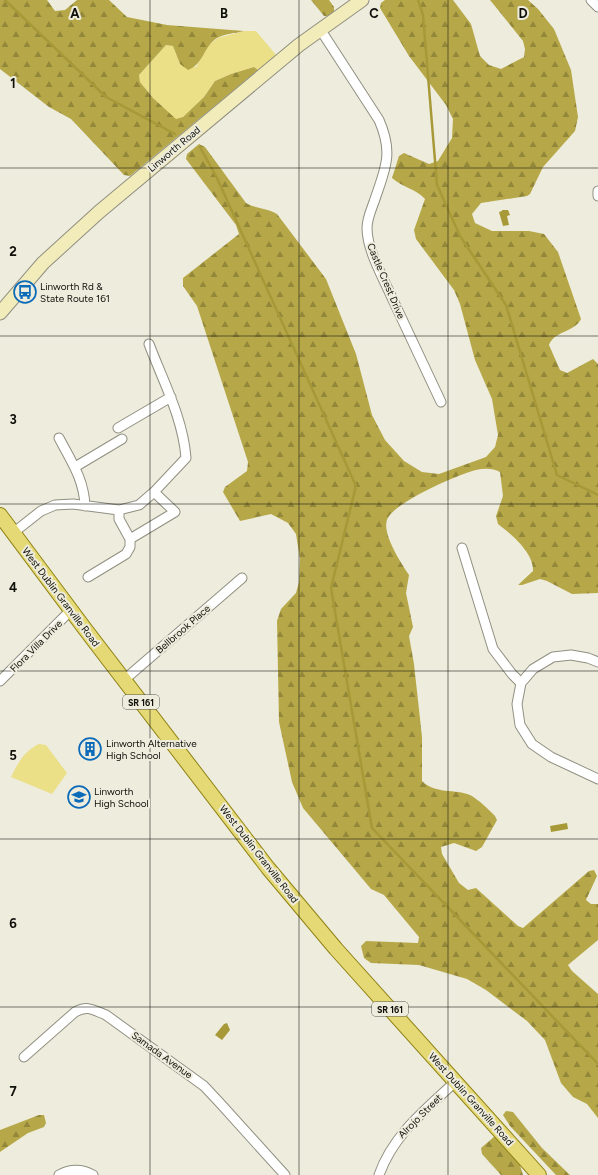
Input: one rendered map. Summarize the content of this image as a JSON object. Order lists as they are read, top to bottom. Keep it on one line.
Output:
{"streets":{"main road":["Linworth Road","West Dublin Granville Road","SR 161"],"street":["Castle Crest Drive","Bellbrook Place","Flora Villa Drive","Samada Avenue","Alrojo Street"]},"crossings":[["Linworth Road","Castle Crest Drive"],["West Dublin Granville Road","Bellbrook Place"],["West Dublin Granville Road","Flora Villa Drive"],["West Dublin Granville Road","Alrojo Street"]],"places":{"bus stop":["Linworth Rd & State Route 161"],"building":["Linworth Alternative High School"],"school or university":["Linworth High School"]},"grid":{"columns":["A","B","C","D"],"rows":["1","2","3","4","5","6","7"]}}
